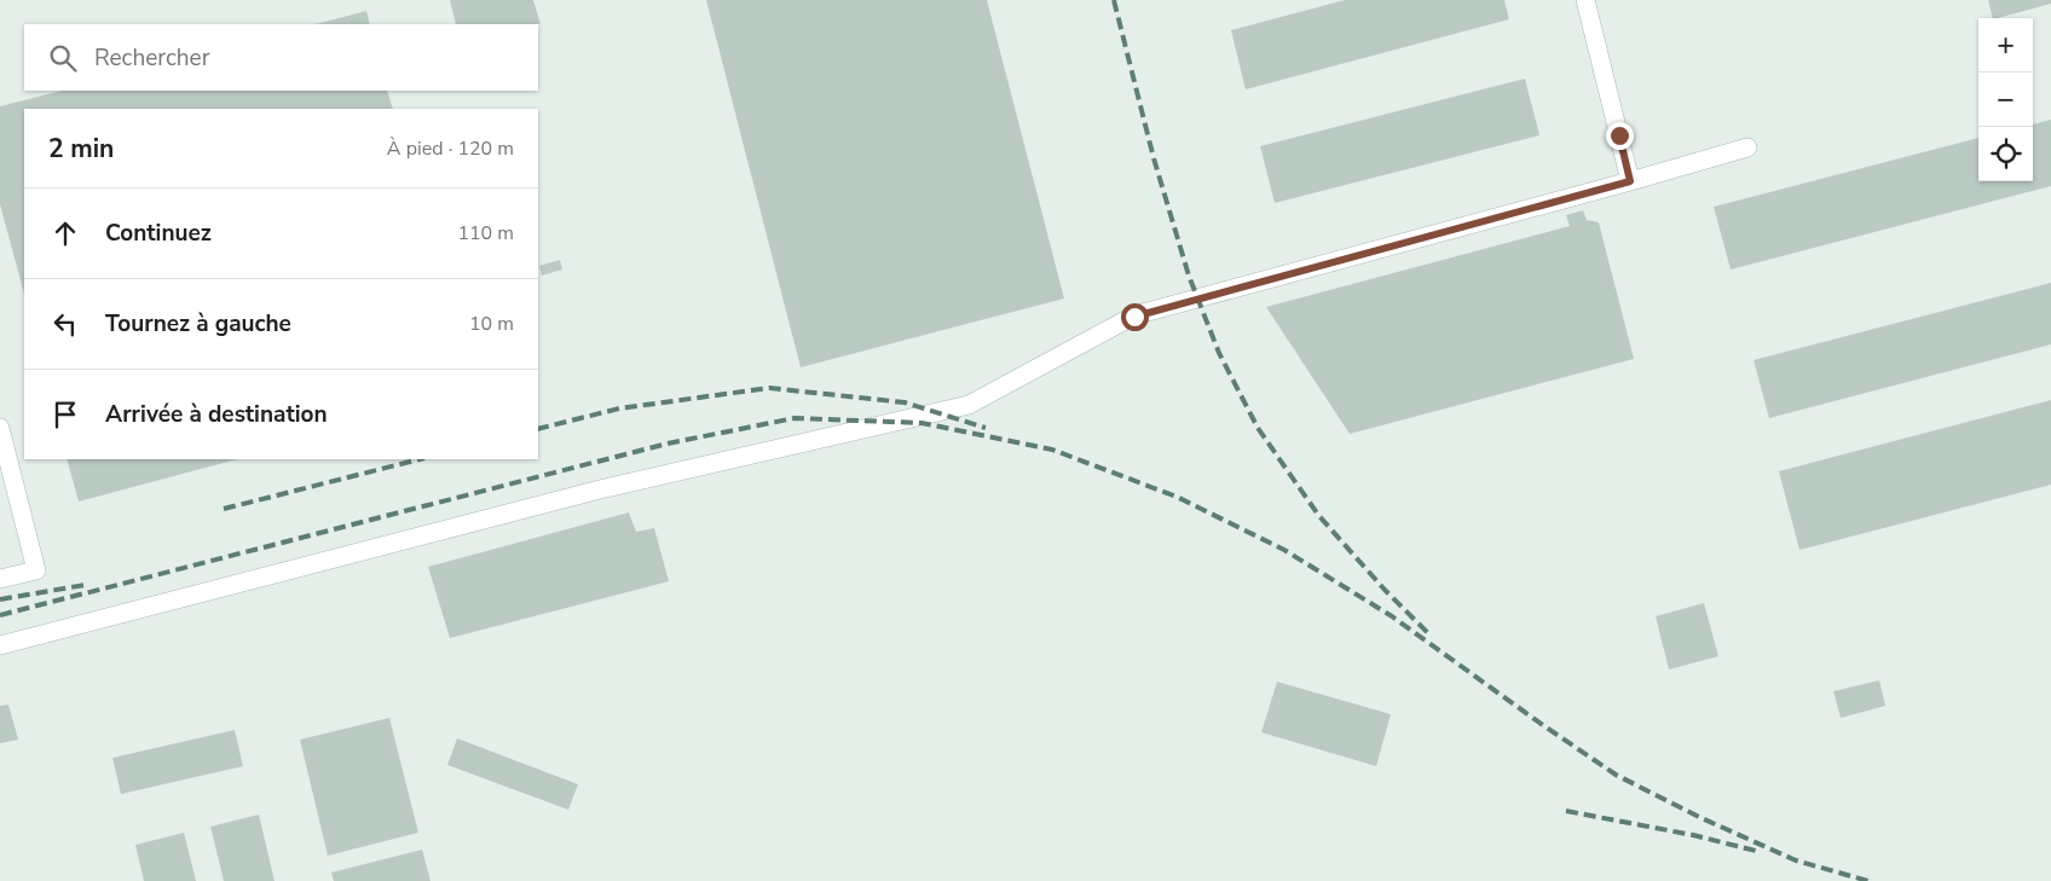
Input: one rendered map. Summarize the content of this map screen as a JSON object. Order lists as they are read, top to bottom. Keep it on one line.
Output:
{"page":{"map_buttons":["+","−"],"search":"Rechercher","heading":["2 min","À pied · 120 m"],"list":[["Continuez","110 m"],["Tournez à gauche","10 m"],"Arrivée à destination"]}}
